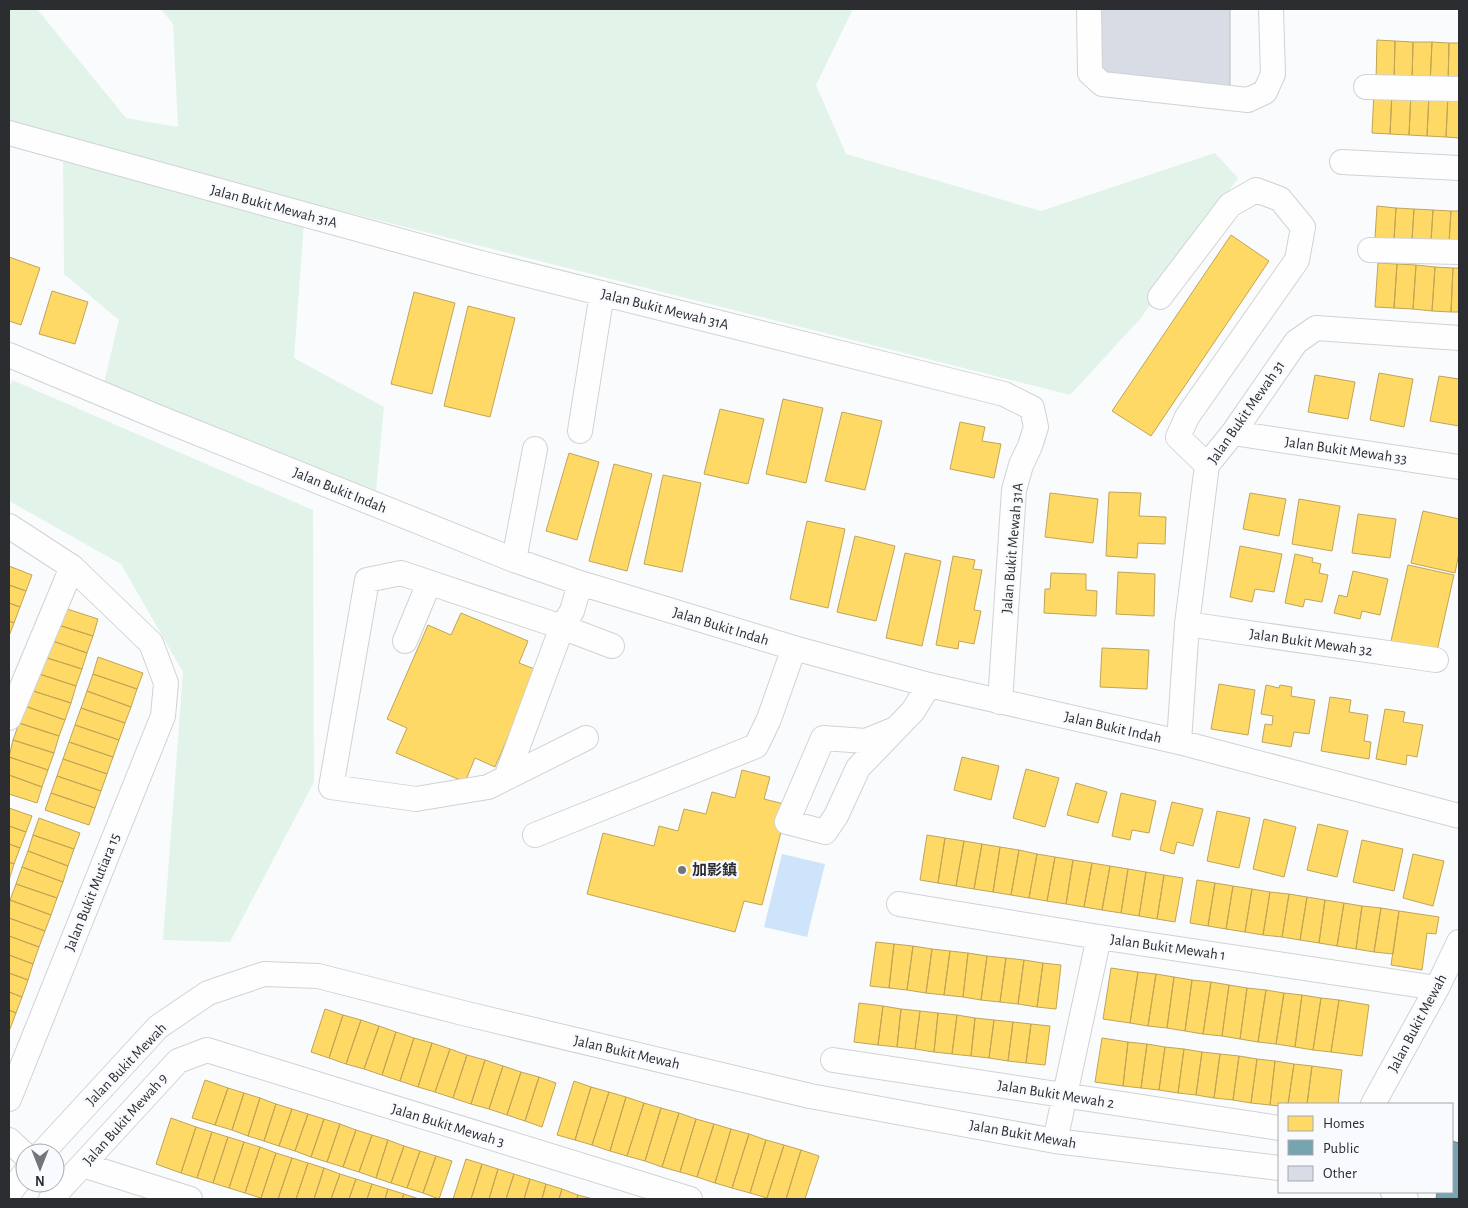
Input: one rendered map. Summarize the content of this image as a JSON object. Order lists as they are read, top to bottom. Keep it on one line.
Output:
{"streets":{"street":["Jalan Bukit Mewah 31A","Jalan Bukit Mewah 31","Jalan Bukit Mewah 33","Jalan Bukit Indah","Jalan Bukit Mewah 32","Jalan Bukit Mutiara 15","Jalan Bukit Mewah 1","Jalan Bukit Mewah","Jalan Bukit Mewah 2","Jalan Bukit Mewah 9","Jalan Bukit Mewah 3"]},"crossings":[["Jalan Bukit Mewah 31A","Jalan Bukit Indah"],["Jalan Bukit Mewah 31","Jalan Bukit Mewah 33"],["Jalan Bukit Mewah 31","Jalan Bukit Indah"],["Jalan Bukit Mewah 31","Jalan Bukit Mewah 32"],["Jalan Bukit Mewah 1","Jalan Bukit Mewah"],["Jalan Bukit Mewah 9","Jalan Bukit Mewah 3"]],"places":["加影鎮"],"legend":["Homes","Public","Other"],"north":"bottom"}
